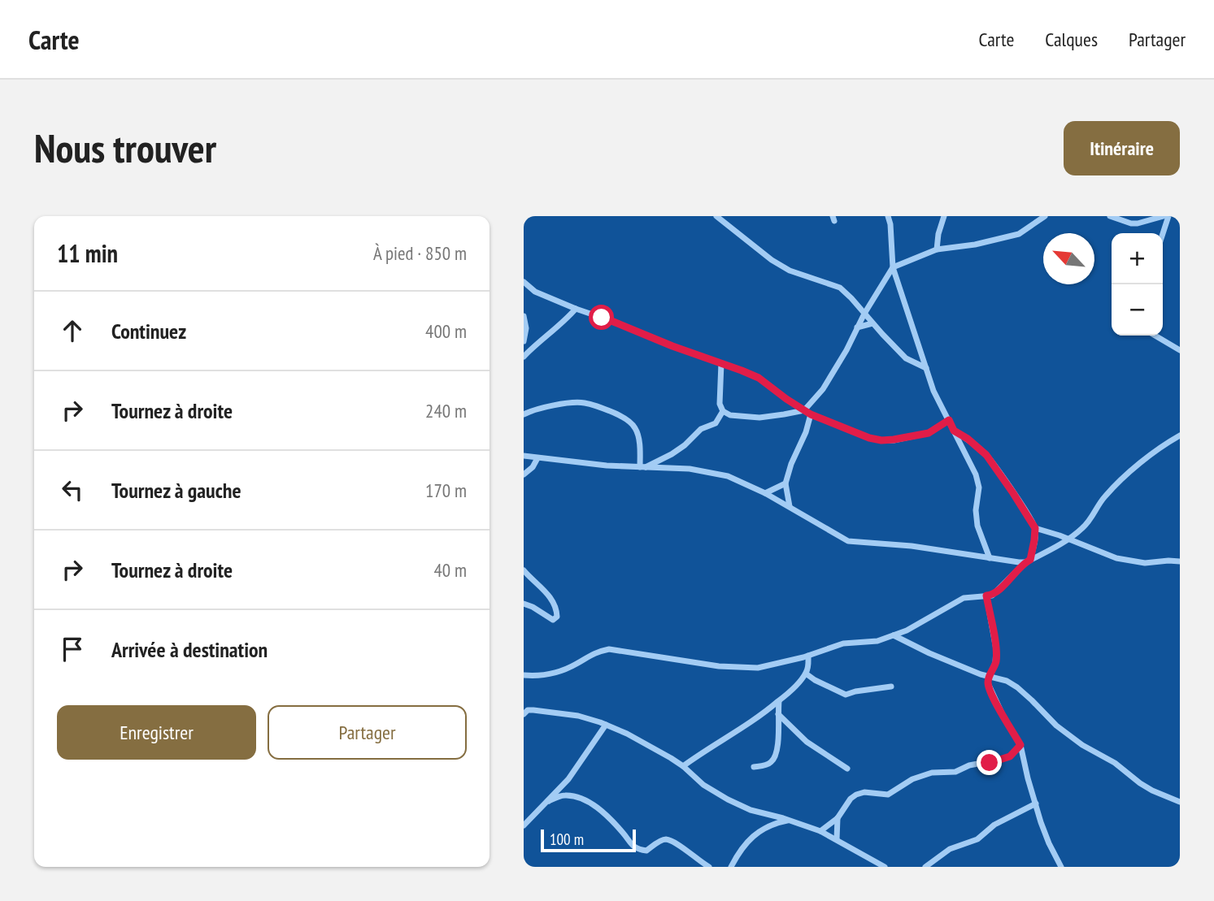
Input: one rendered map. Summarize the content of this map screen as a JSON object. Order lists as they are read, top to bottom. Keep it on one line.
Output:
{"scale_bar":"100 m","north":"top left","page":{"header":"Carte","nav":["Carte","Calques","Partager"],"buttons":["Itinéraire",["Enregistrer","Partager"]],"title":"Nous trouver","heading":["11 min","À pied · 850 m"],"map_buttons":["+","−"],"list":[["Continuez","400 m"],["Tournez à droite","240 m"],["Tournez à gauche","170 m"],["Tournez à droite","40 m"],"Arrivée à destination"],"scale":"100 m"}}
